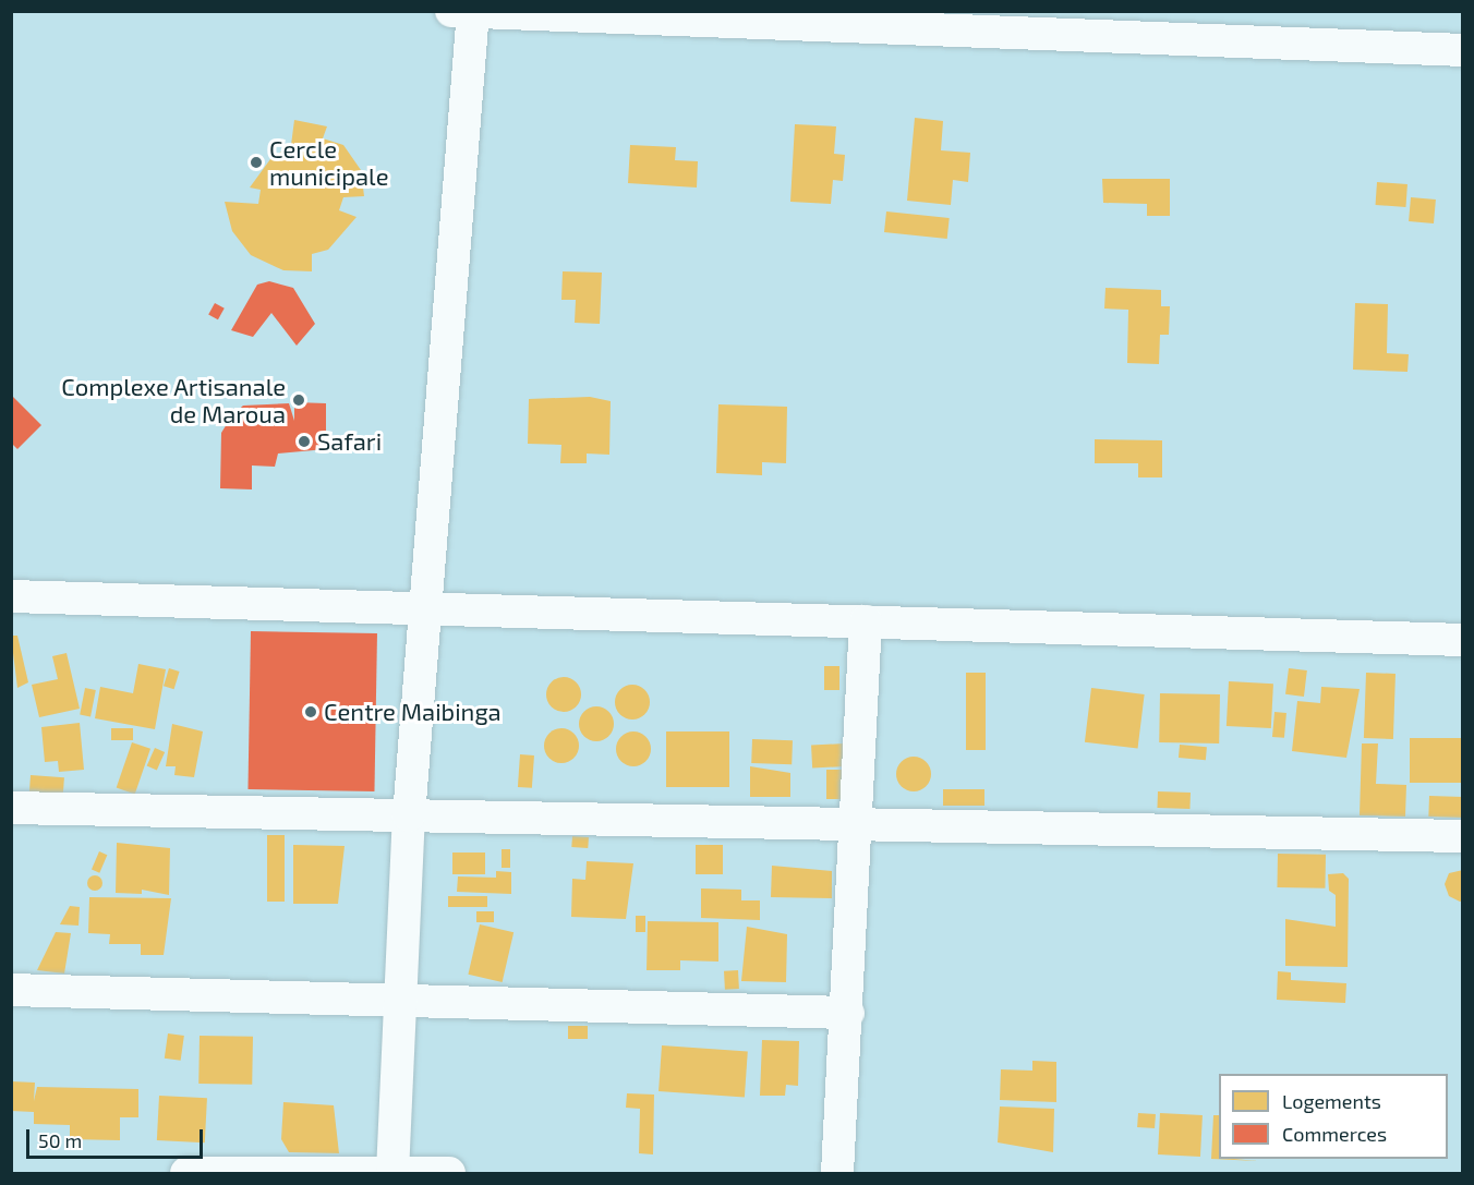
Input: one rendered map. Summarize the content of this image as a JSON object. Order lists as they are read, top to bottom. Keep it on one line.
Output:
{"places":["Cercle municipale","Complexe Artisanale de Maroua","Safari","Centre Maibinga"],"legend":["Logements","Commerces"],"scale_bar":"50 m"}
